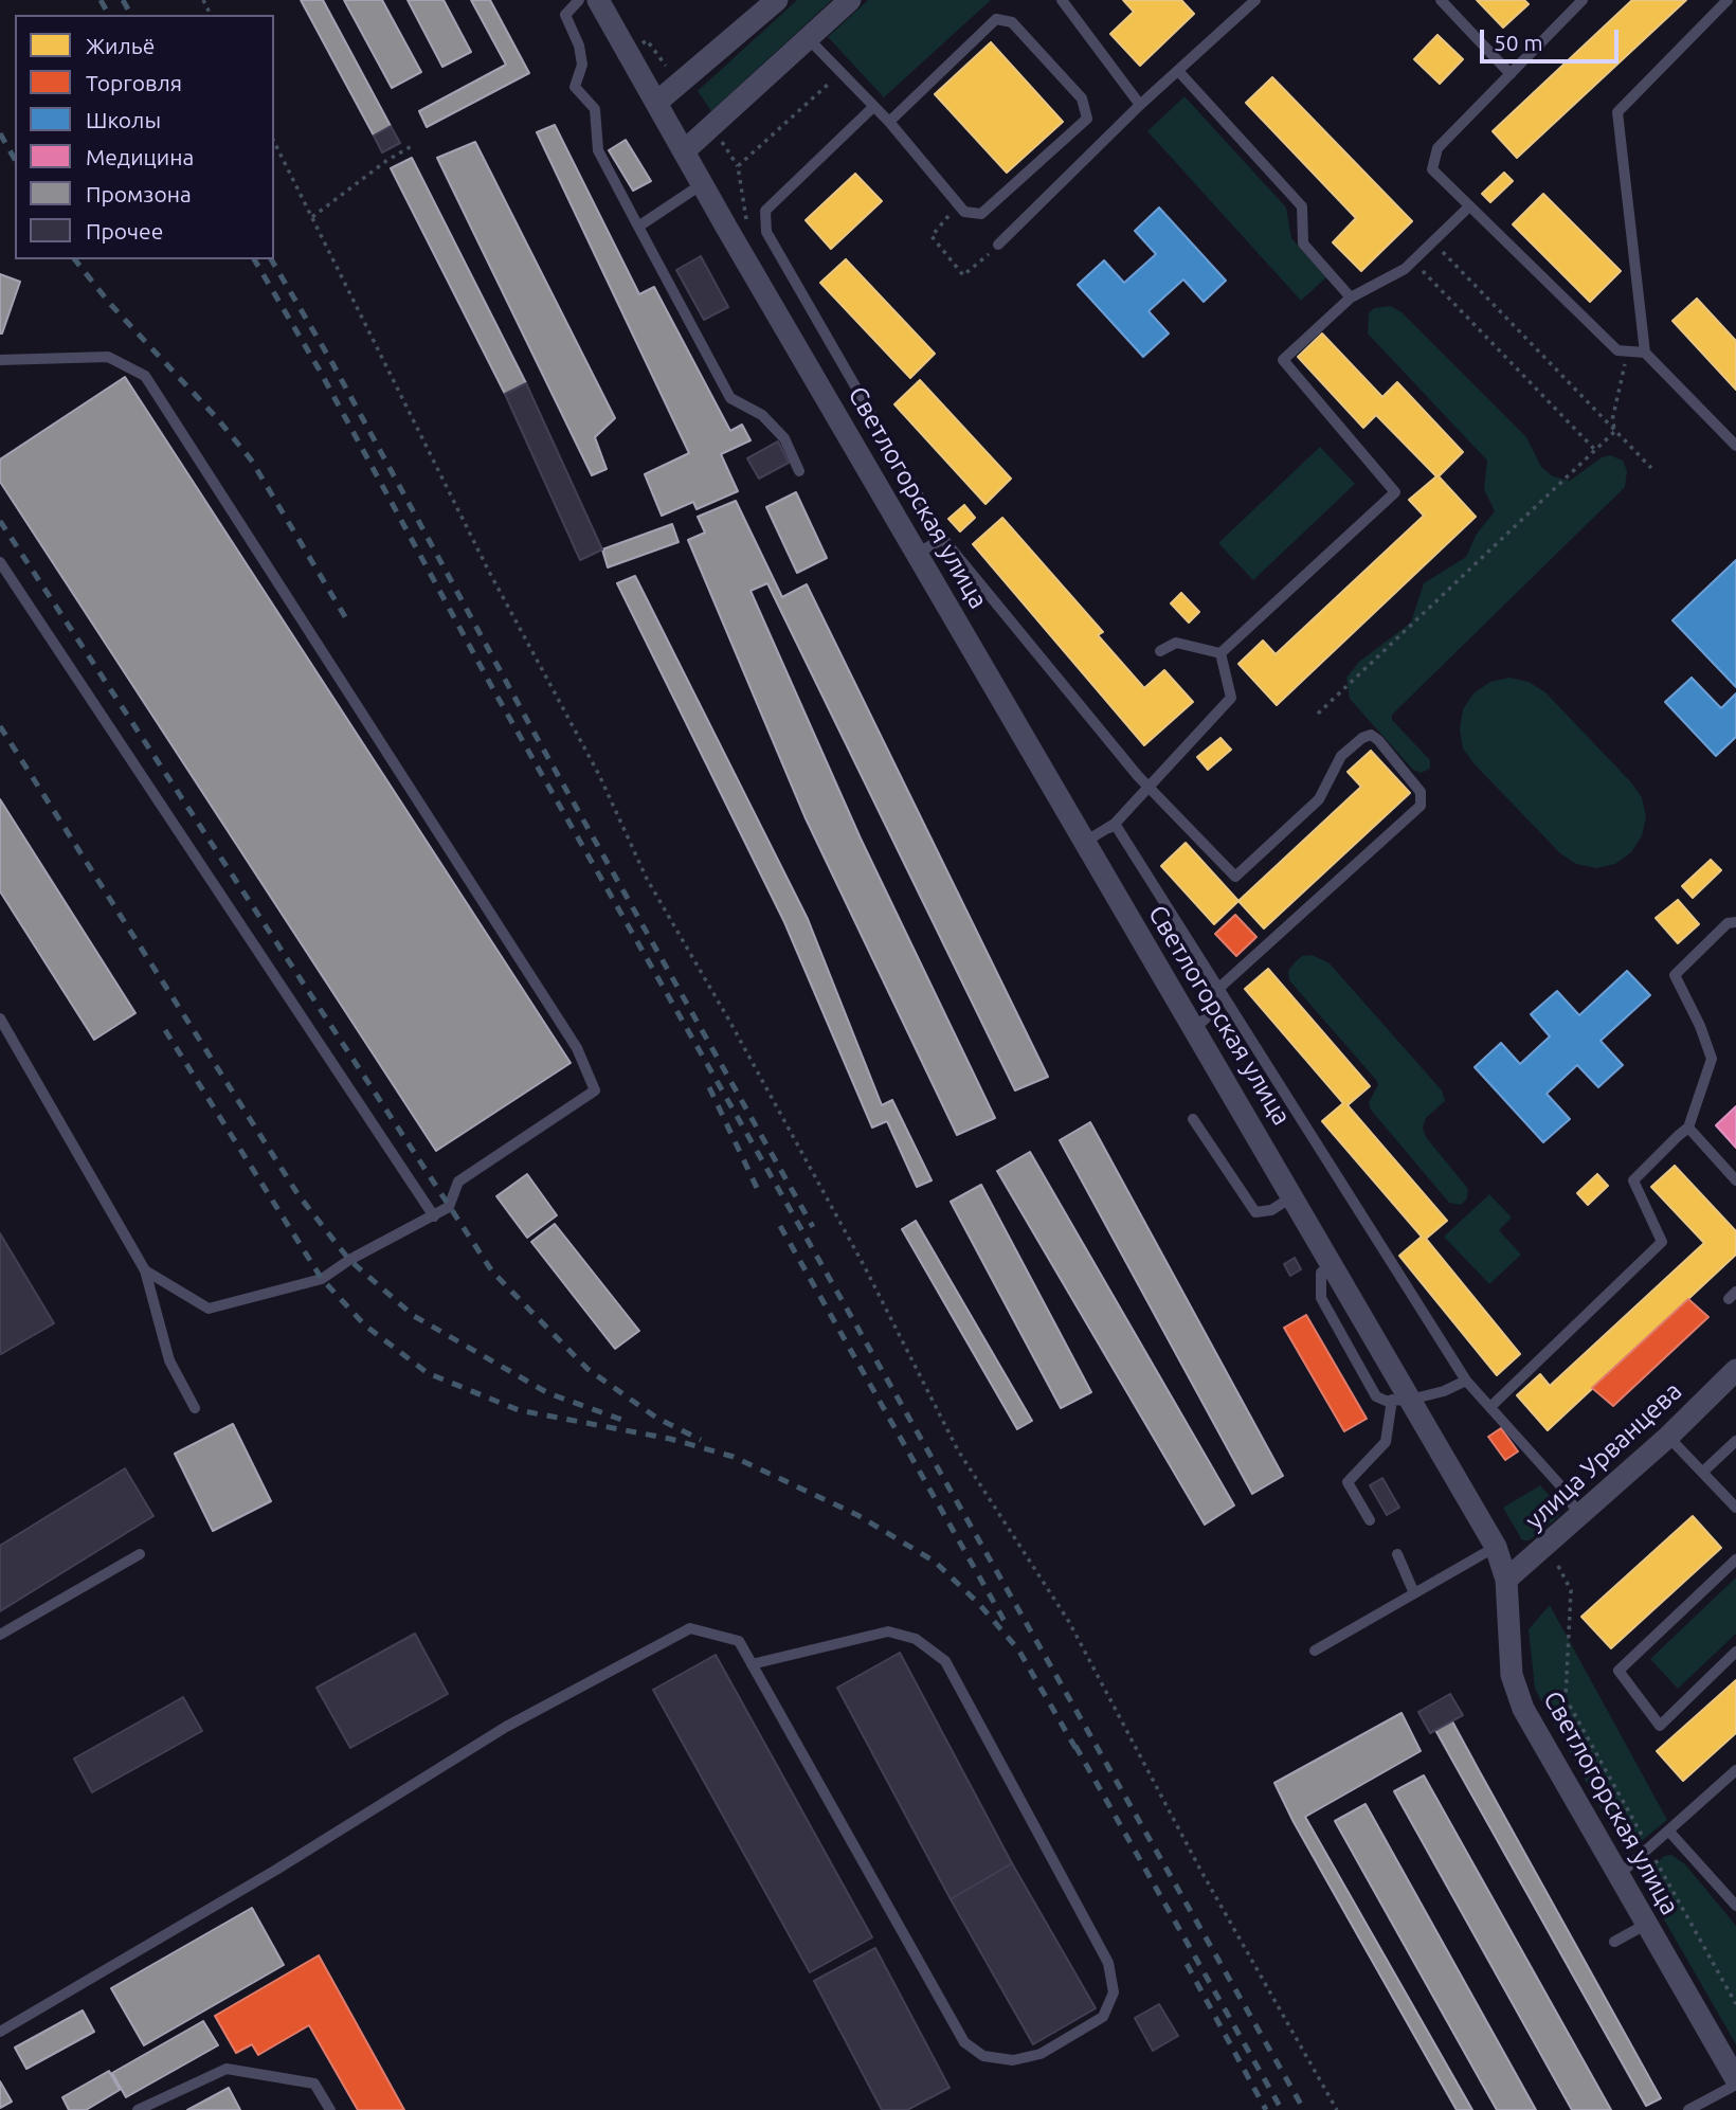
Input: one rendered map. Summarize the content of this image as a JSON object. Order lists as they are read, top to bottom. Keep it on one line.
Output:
{"streets":{"street":["Светлогорская улица","улица Урванцева"]},"crossings":[["Светлогорская улица","улица Урванцева"]],"legend":["Жильё","Торговля","Школы","Медицина","Промзона","Прочее"],"scale_bar":"50 m"}
